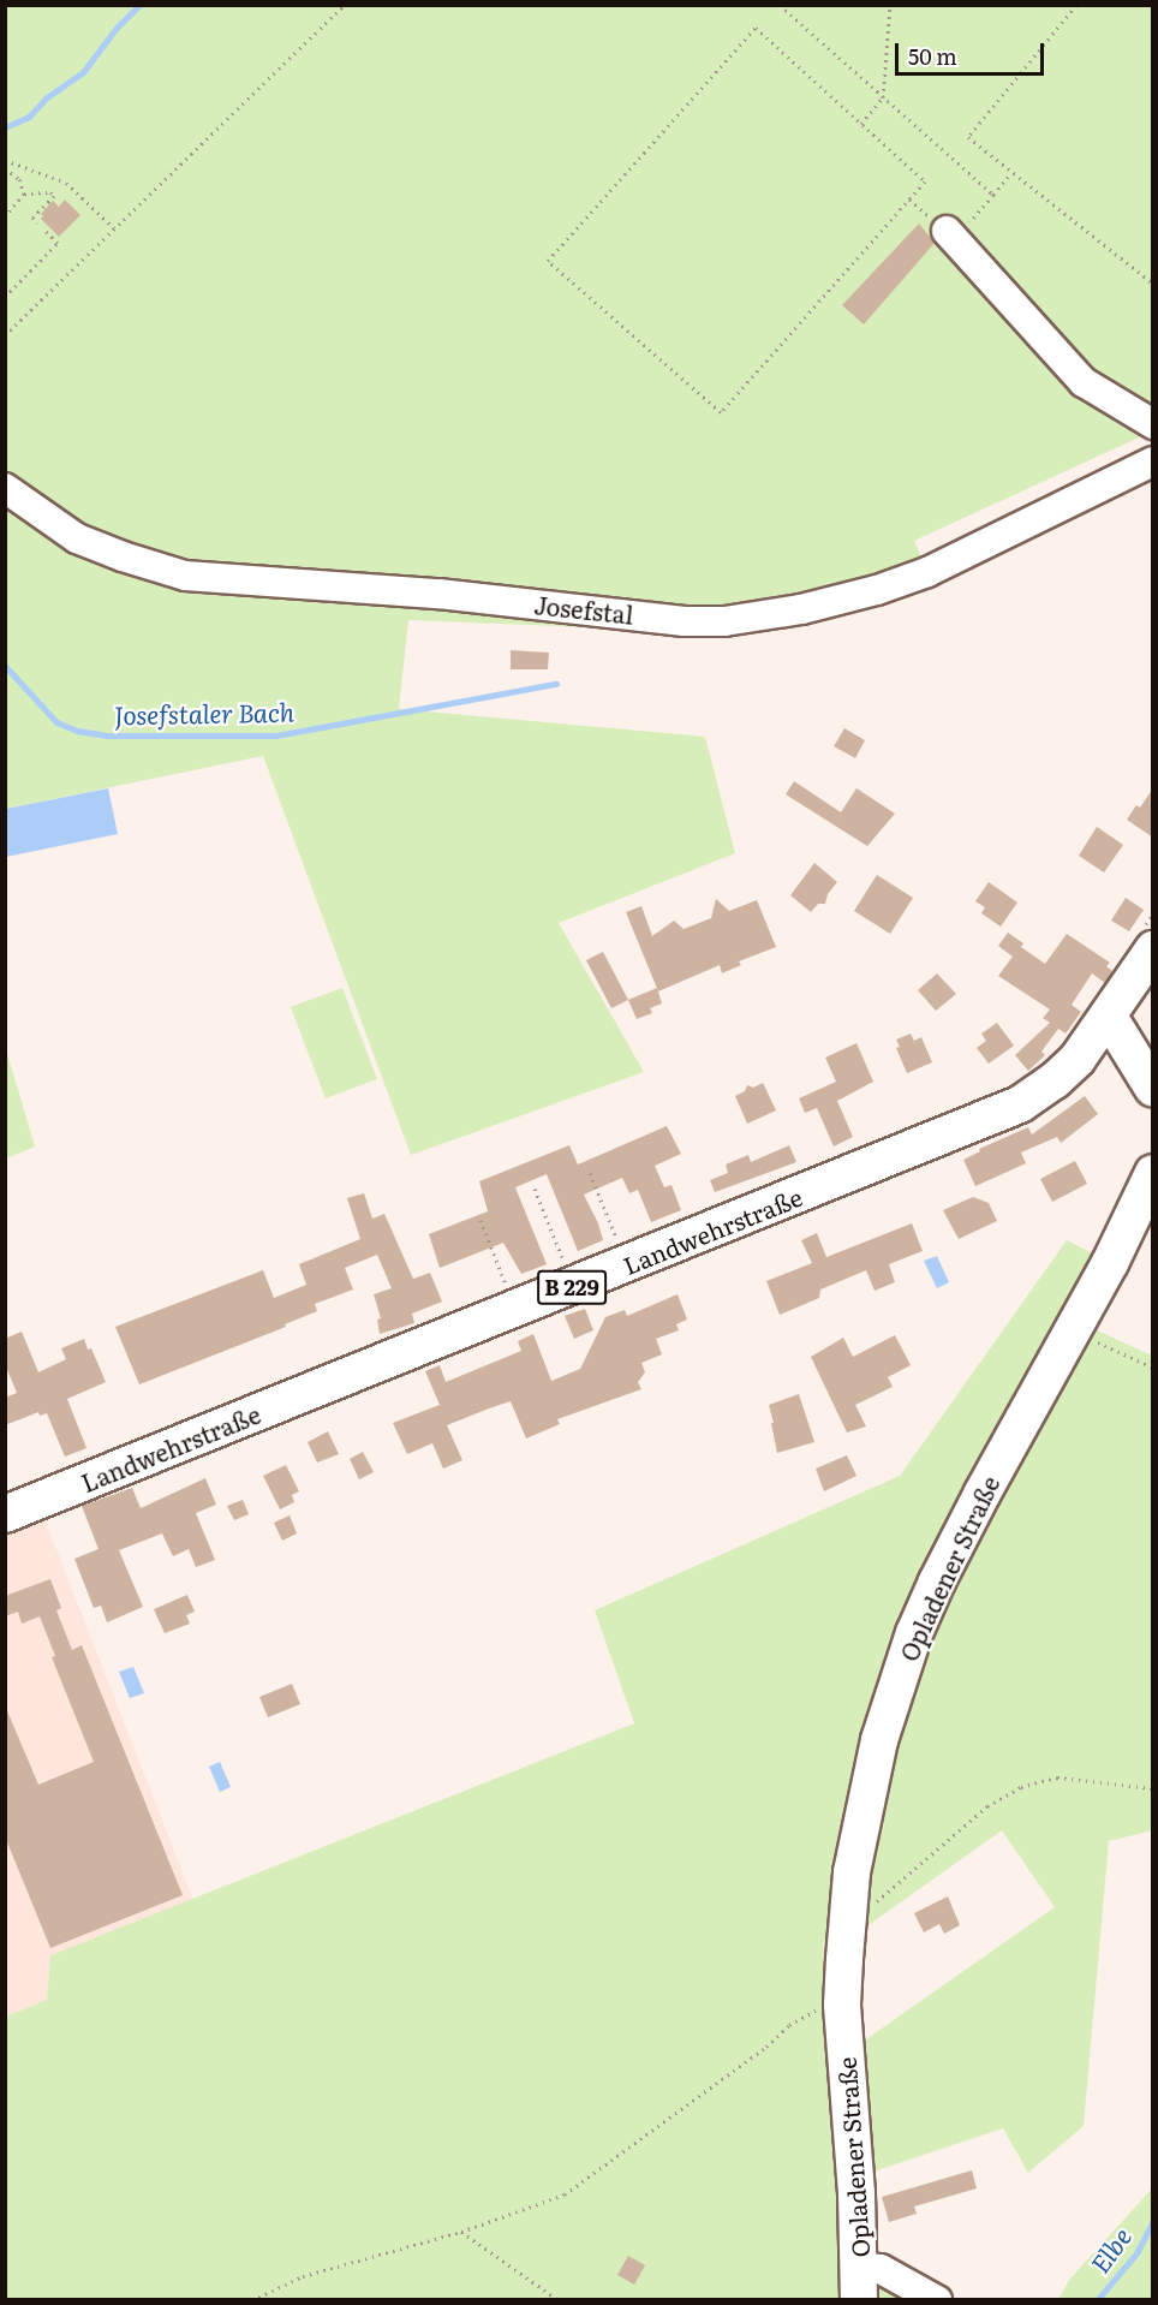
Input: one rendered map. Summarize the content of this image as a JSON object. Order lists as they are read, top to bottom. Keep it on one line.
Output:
{"streets":{"main road":["Landwehrstraße","B 229","Opladener Straße"],"street":["Josefstal"]},"crossings":[["Landwehrstraße","B 229"]],"water":["Josefstaler Bach","Elbe"],"scale_bar":"50 m"}
